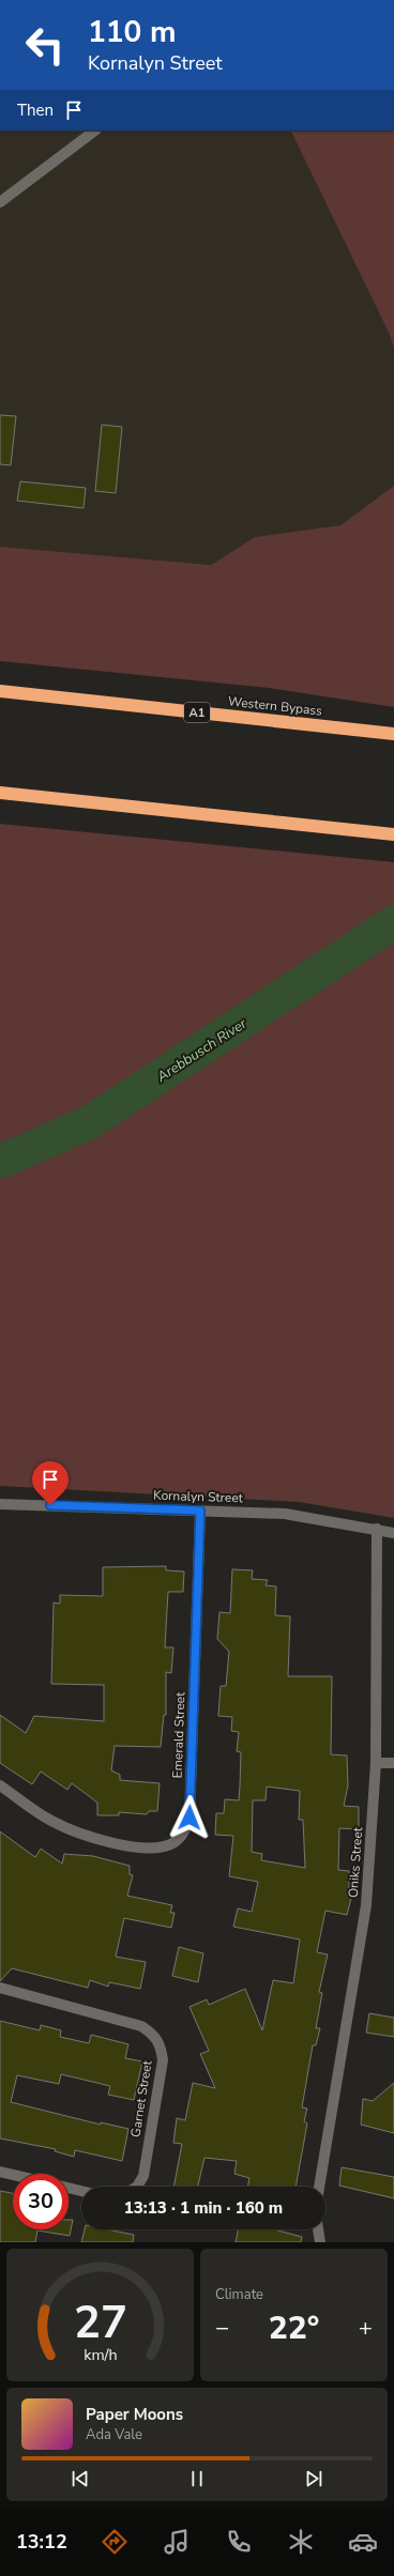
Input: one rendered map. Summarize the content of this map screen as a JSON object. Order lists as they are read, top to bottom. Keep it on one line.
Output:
{"streets":{"highway":["Western Bypass","A1"],"street":["Kornalyn Street","Emerald Street","Oniks Street","Garnet Street"]},"crossings":[["Kornalyn Street","Emerald Street"],["Kornalyn Street","Oniks Street"]],"water":["Arebbusch River"],"page":{"turn":["110 m","Kornalyn Street"],"then":"Then","limit":"30","trip":"13:13 · 1 min · 160 m","tile":"Climate","heat":["−","22°","+"],"song":["Paper Moons","Ada Vale"],"tabs":"13:12","gauge":["27","km/h"]}}
